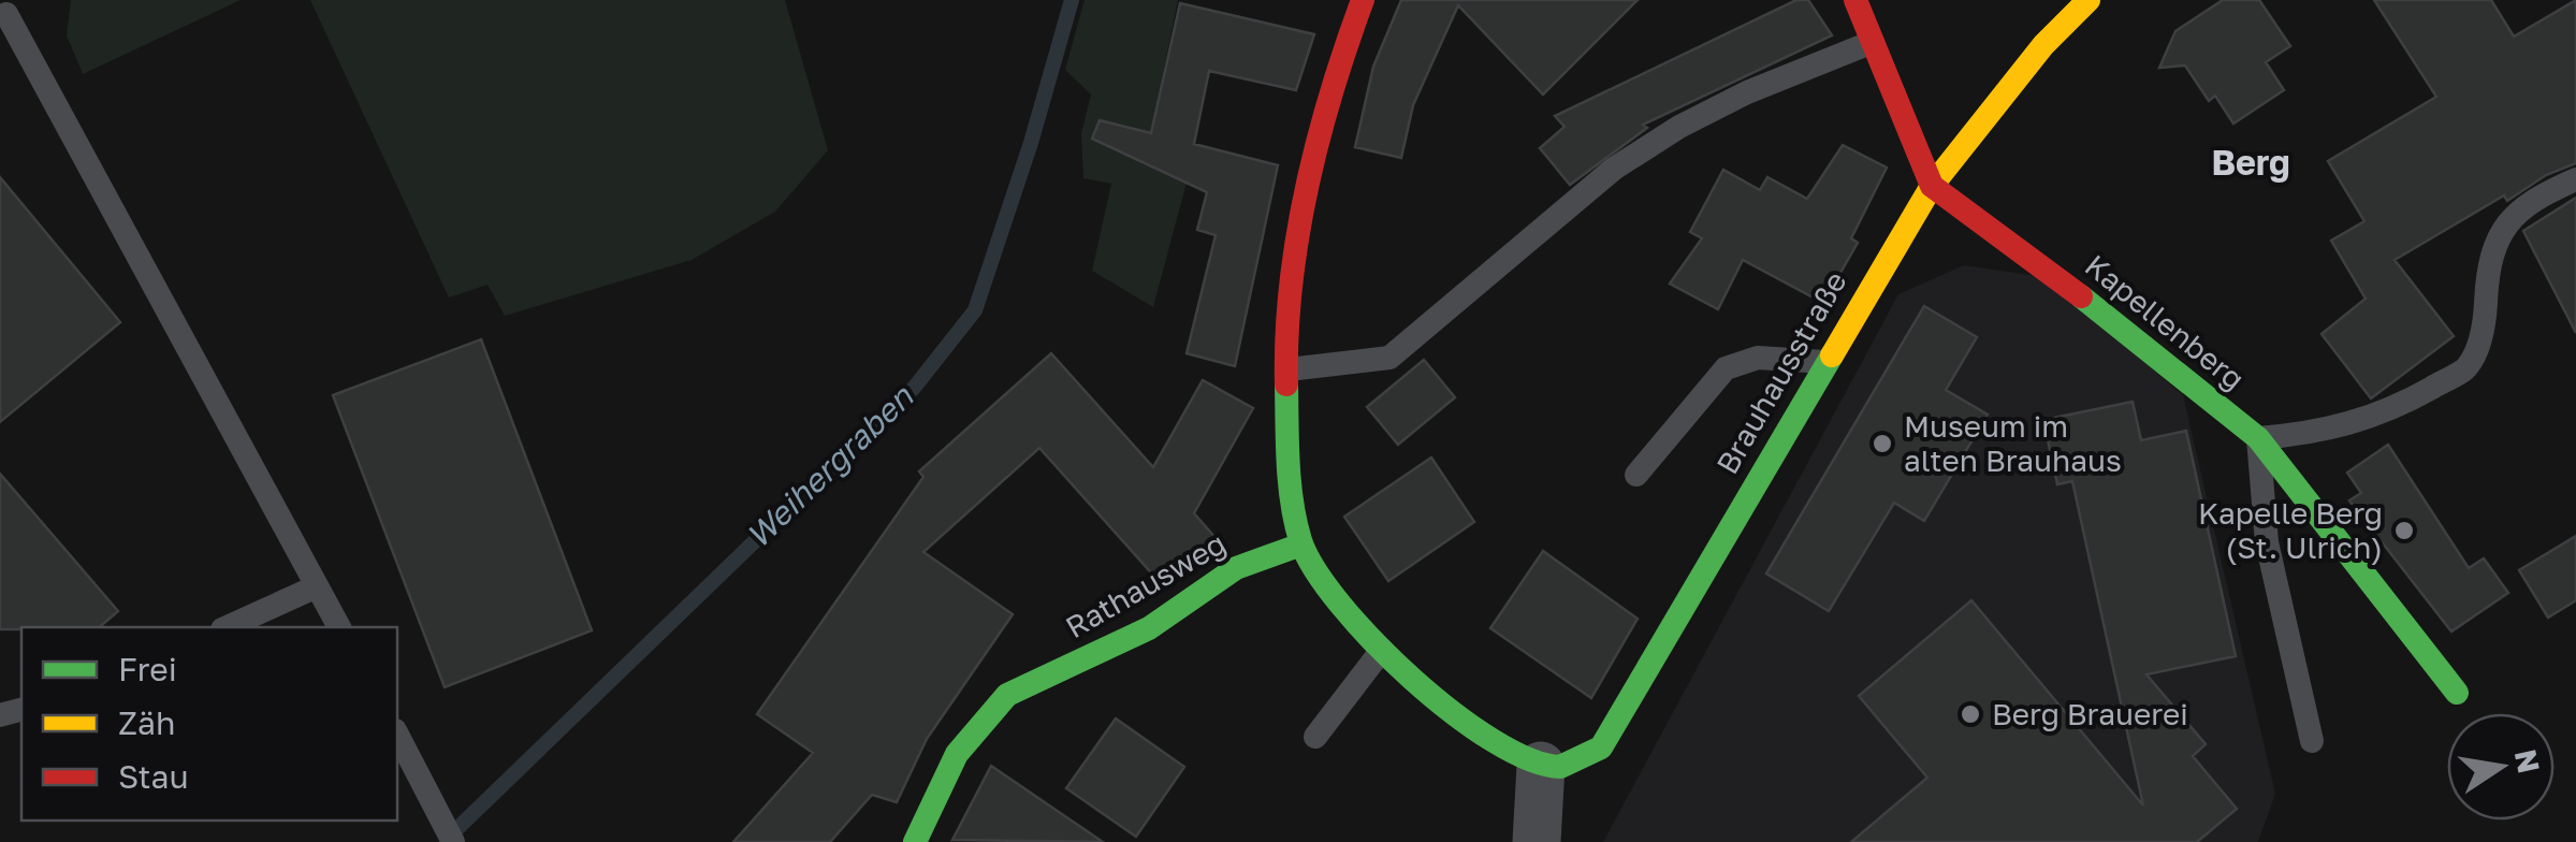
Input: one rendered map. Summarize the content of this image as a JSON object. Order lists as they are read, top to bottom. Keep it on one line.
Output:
{"streets":{"street":["Kapellenberg","Brauhausstraße","Rathausweg"]},"crossings":[["Kapellenberg","Brauhausstraße"]],"districts":["Berg"],"water":["Weihergraben"],"places":["Museum im alten Brauhaus","Kapelle Berg (St. Ulrich)","Berg Brauerei"],"legend":["Frei","Zäh","Stau"],"north":"right"}
